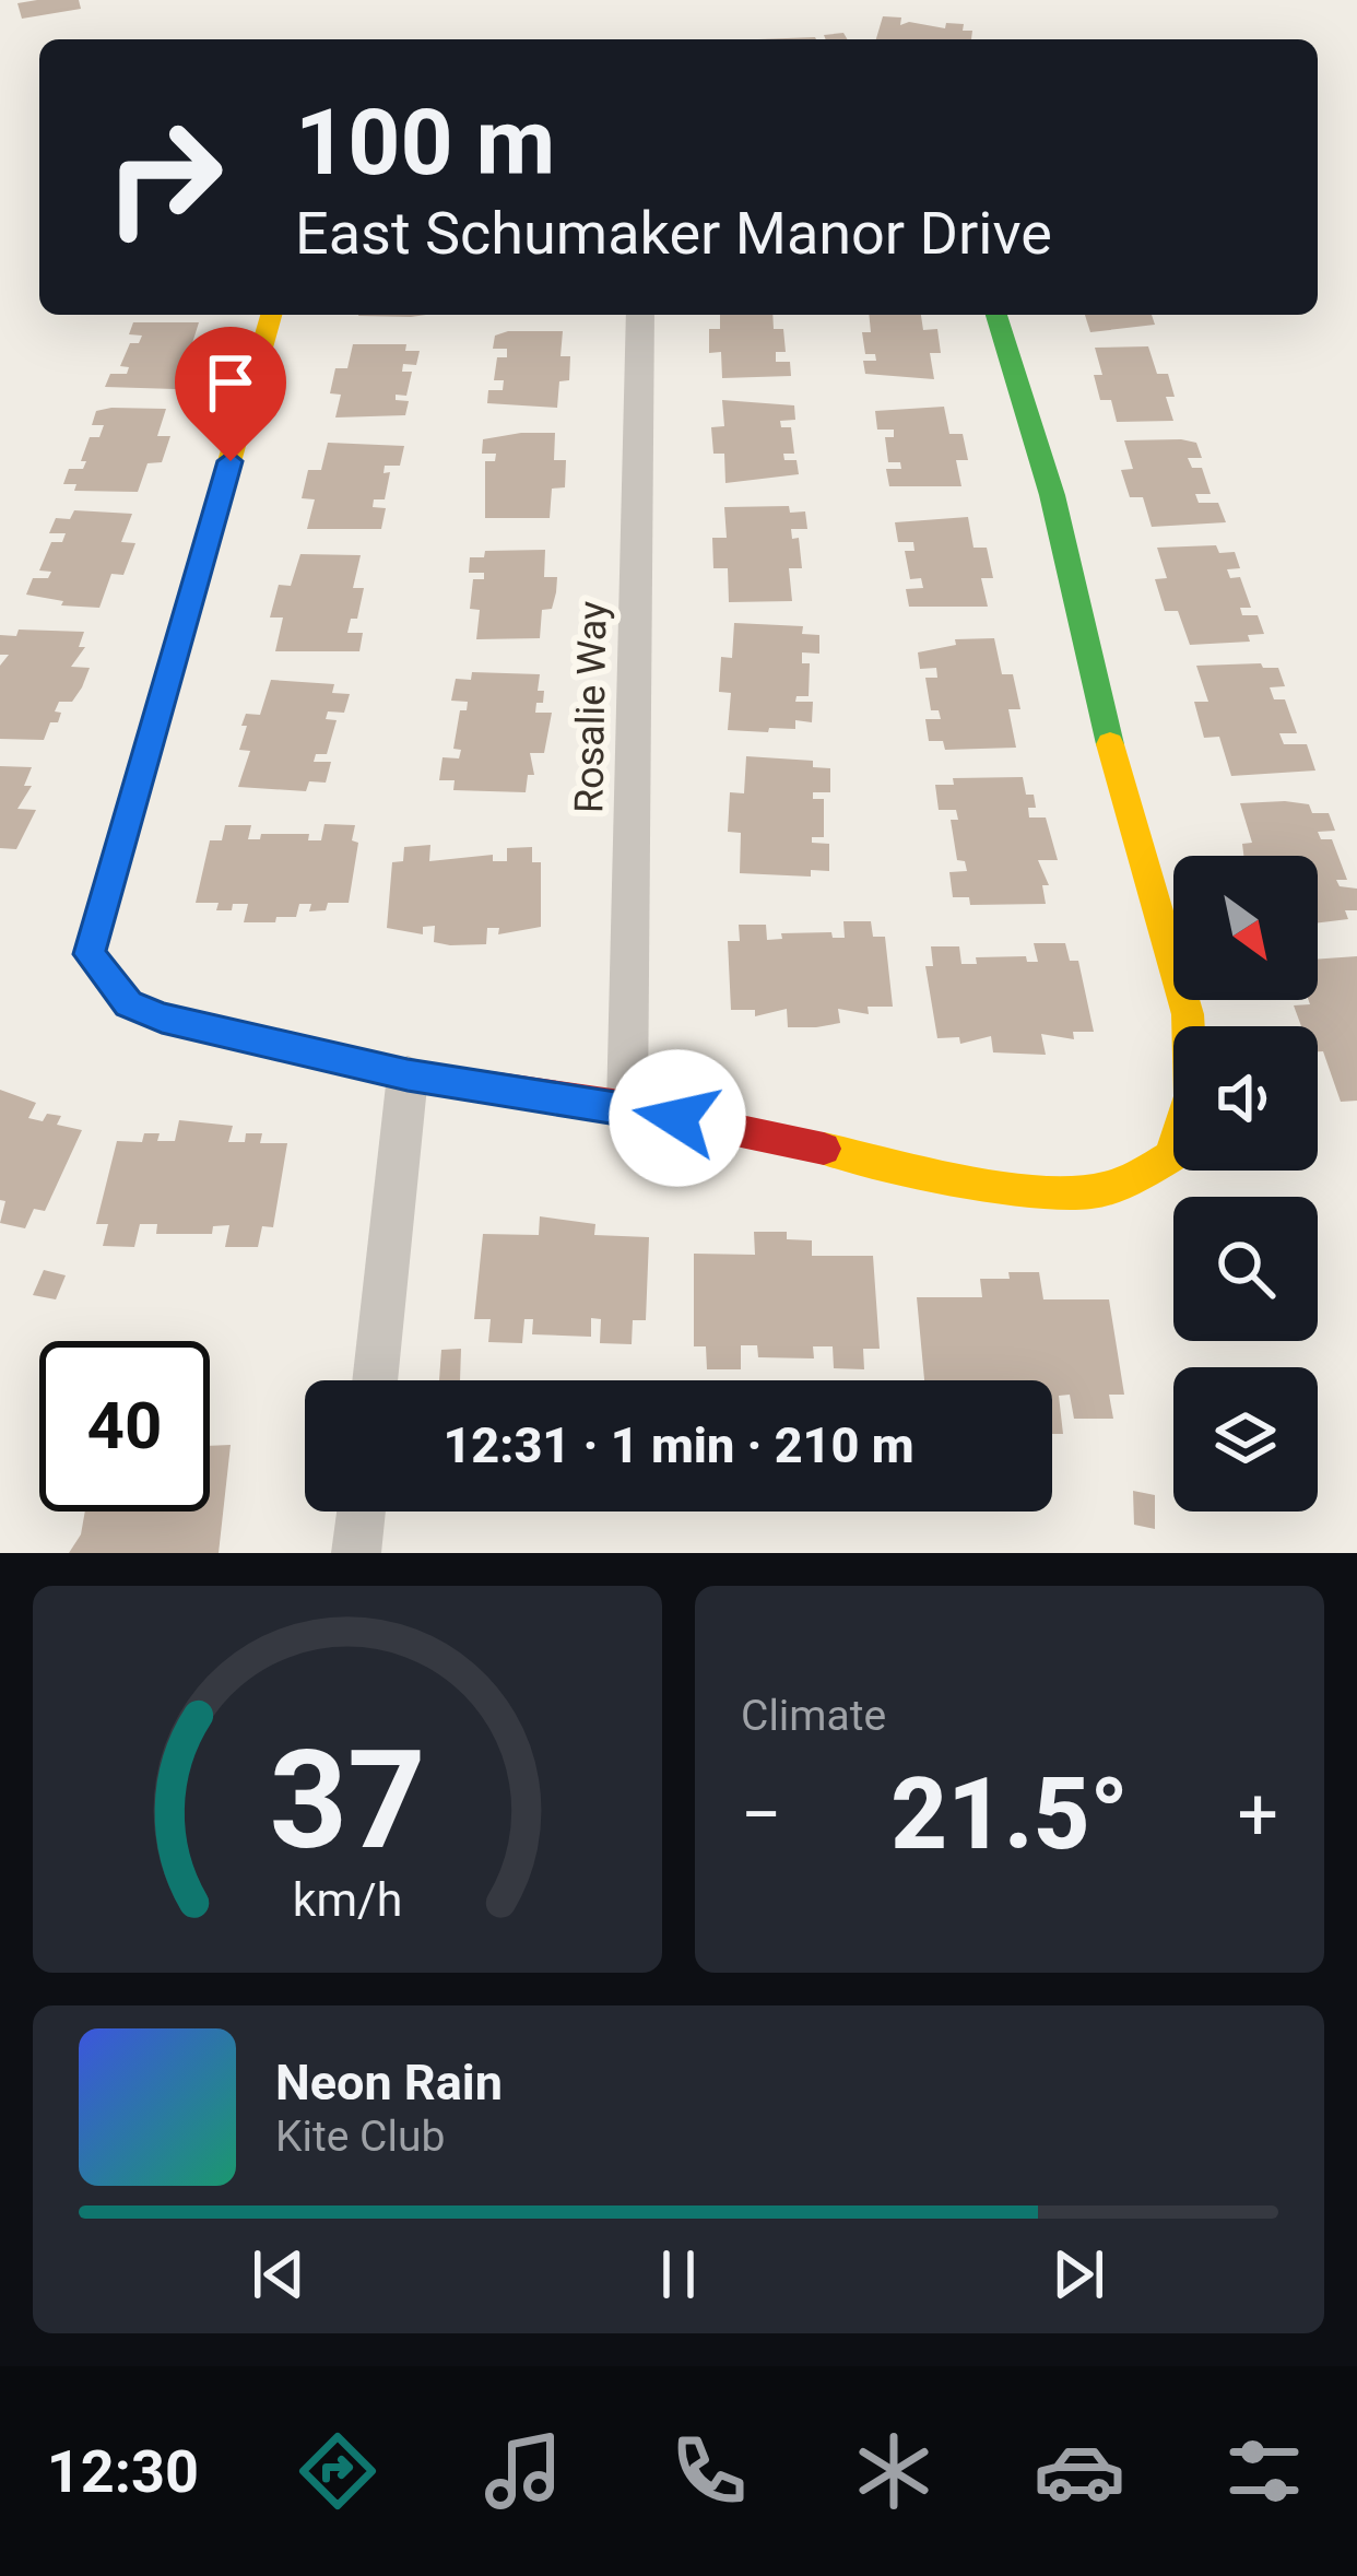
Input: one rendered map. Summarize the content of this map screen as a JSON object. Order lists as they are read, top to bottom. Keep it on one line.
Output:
{"streets":{"street":["Rosalie Way"]},"north":"bottom right","page":{"turn":["100 m","East Schumaker Manor Drive"],"limit":"40","trip":"12:31 · 1 min · 210 m","tile":"Climate","heat":["−","21.5°","+"],"song":["Neon Rain","Kite Club"],"tabs":"12:30","gauge":["37","km/h"]}}
